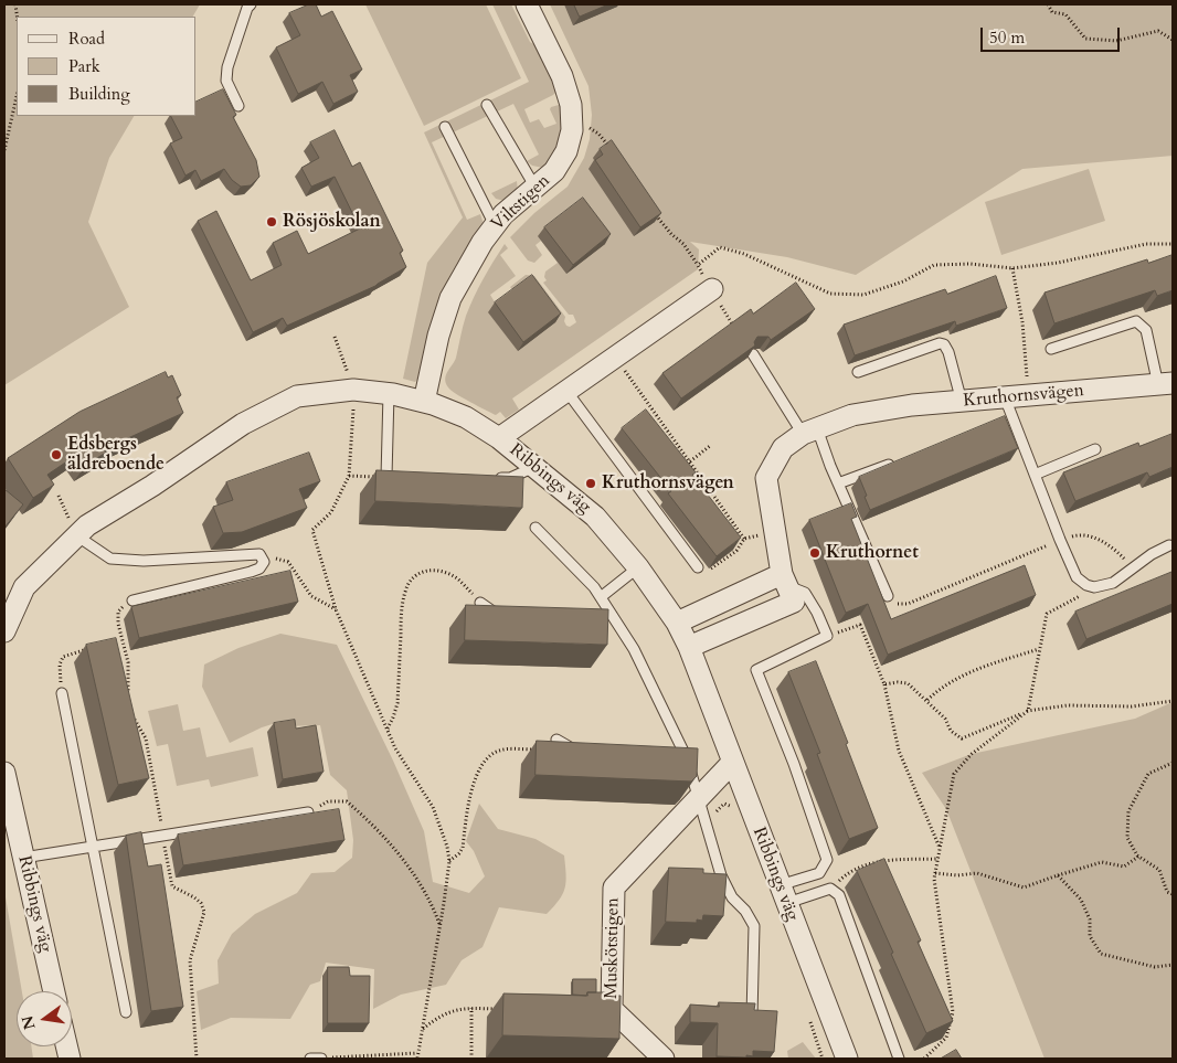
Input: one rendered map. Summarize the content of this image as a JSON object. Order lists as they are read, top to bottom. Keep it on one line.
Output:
{"streets":{"street":["Viltstigen","Kruthornsvägen","Ribbings väg","Muskötstigen"]},"crossings":[["Viltstigen","Ribbings väg"],["Kruthornsvägen","Ribbings väg"],["Ribbings väg","Muskötstigen"]],"places":["Rösjöskolan","Edsbergs äldreboende","Kruthornsvägen","Kruthornet"],"legend":["Road","Park","Building"],"scale_bar":"50 m","north":"left"}
